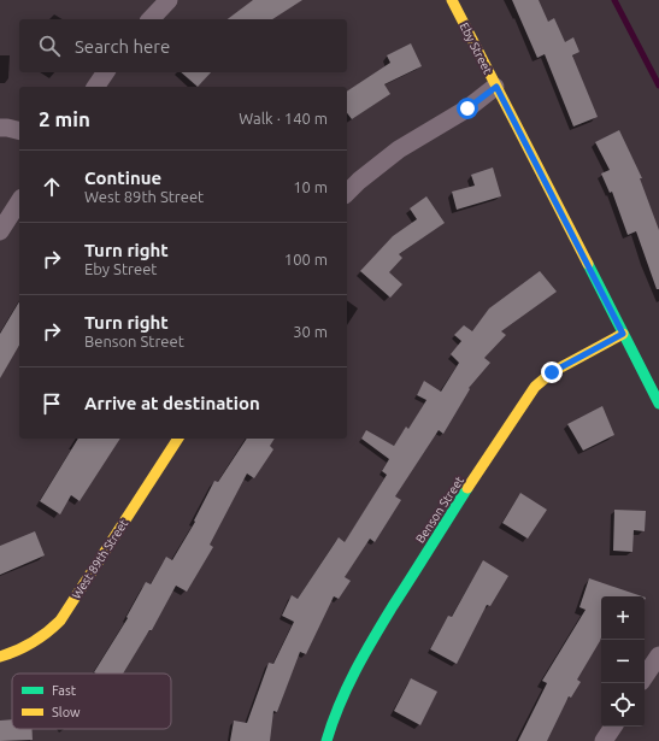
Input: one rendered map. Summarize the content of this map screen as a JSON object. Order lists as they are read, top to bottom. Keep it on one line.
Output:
{"streets":{"street":["Eby Street","Benson Street","West 89th Street"]},"crossings":[["Eby Street","Benson Street"]],"legend":["Fast","Slow"],"page":{"search":"Search here","heading":["2 min","Walk · 140 m"],"list":[["Continue","West 89th Street","10 m"],["Turn right","Eby Street","100 m"],["Turn right","Benson Street","30 m"],"Arrive at destination"],"map_buttons":["+","−"]}}
